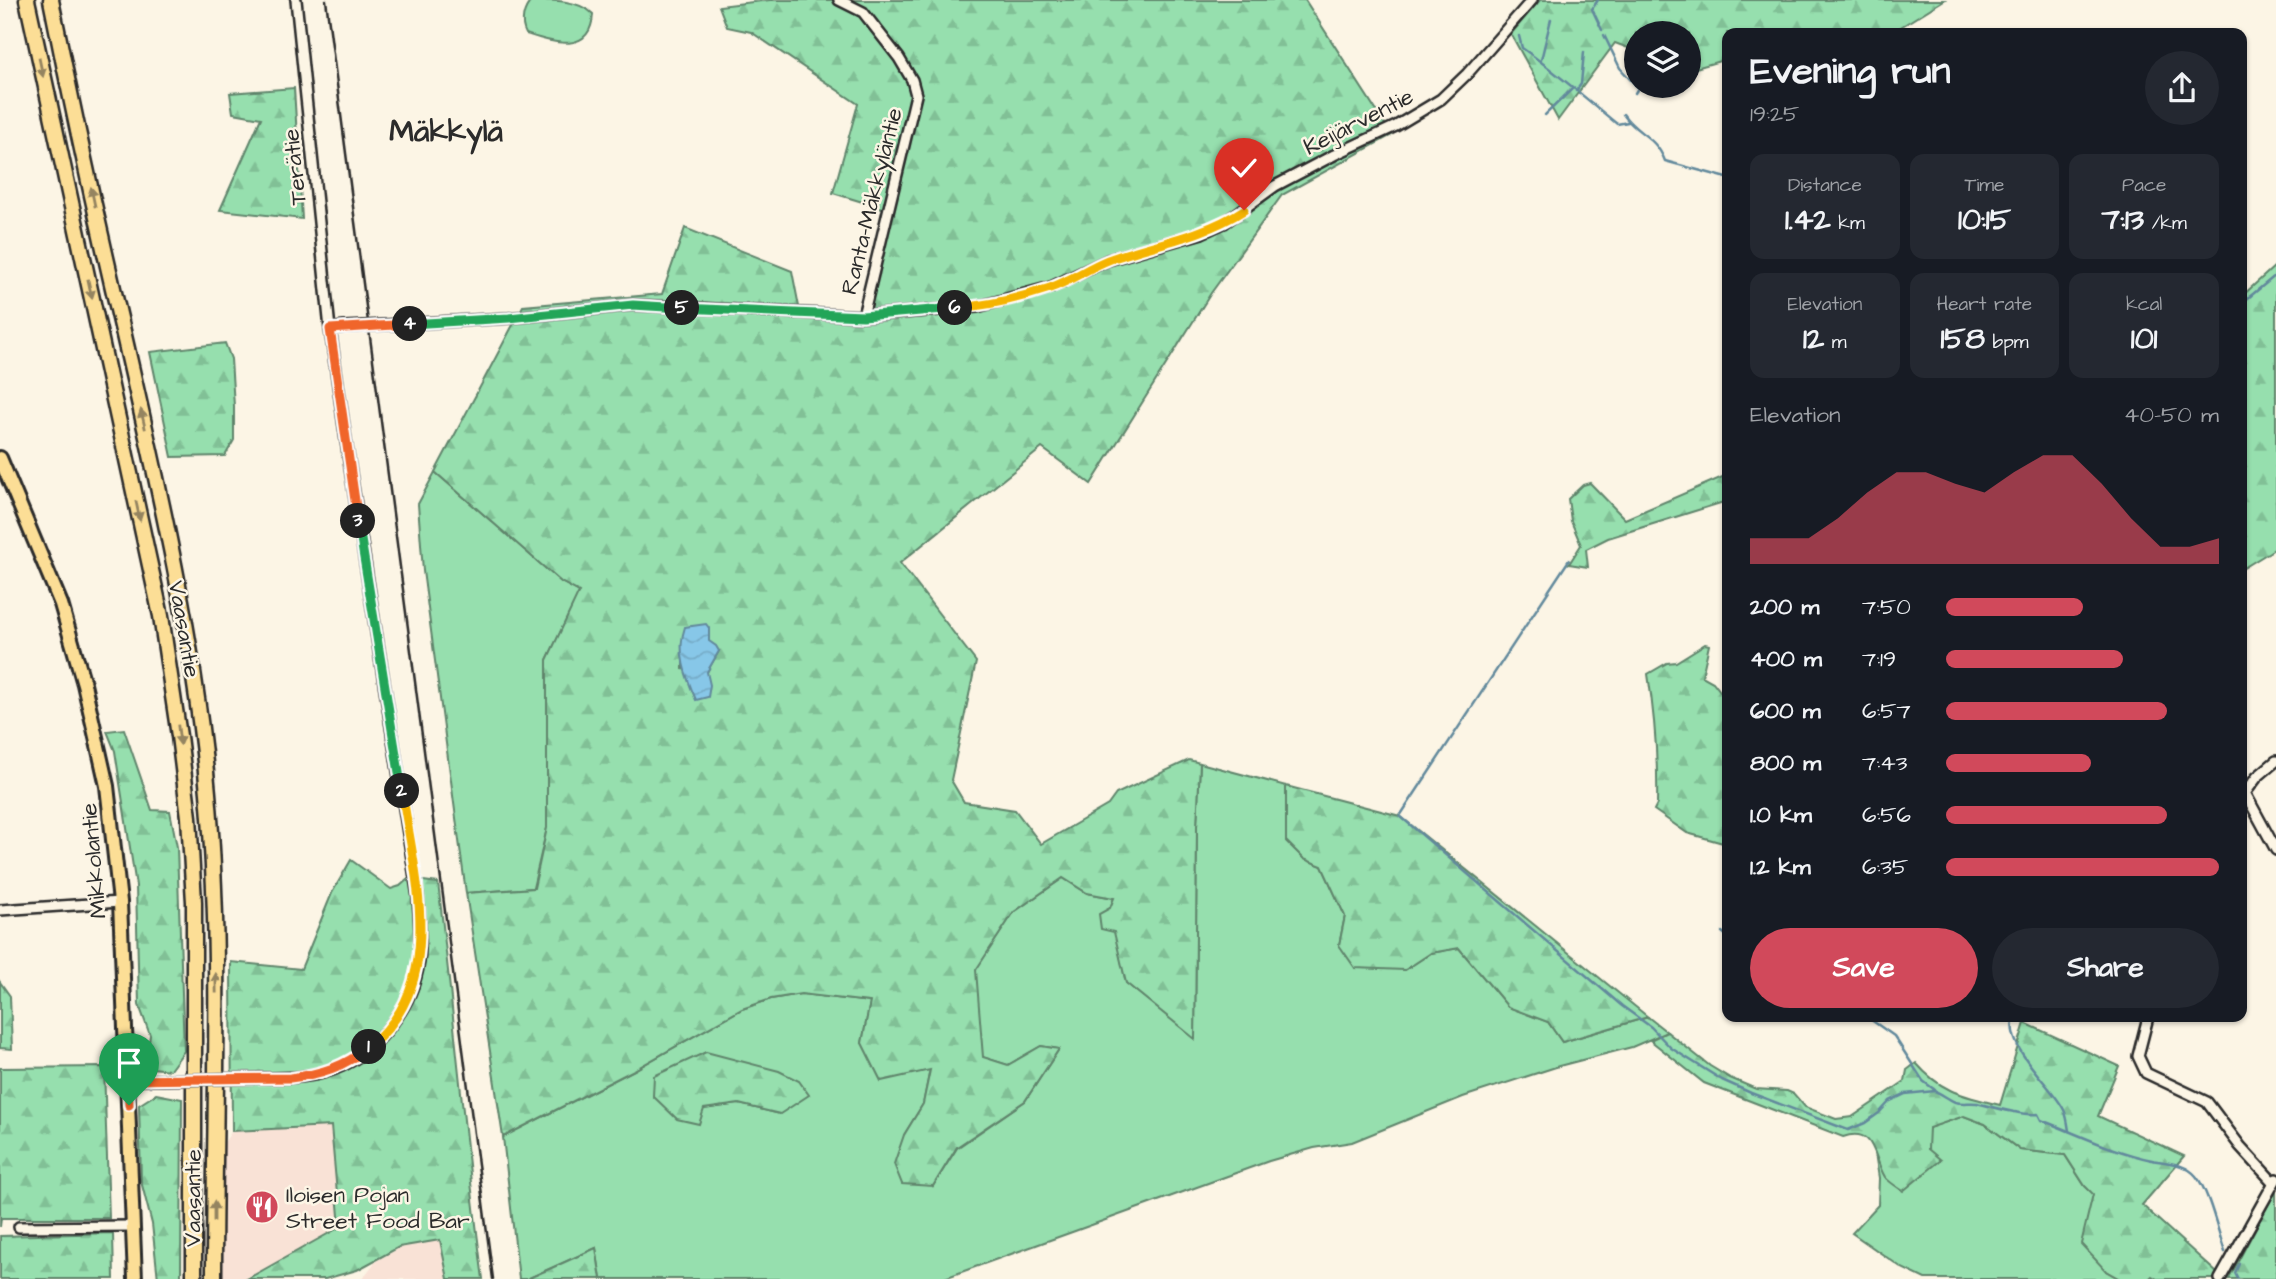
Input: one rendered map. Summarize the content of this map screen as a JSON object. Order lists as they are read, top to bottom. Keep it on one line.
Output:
{"streets":{"highway":["Vaasantie"],"main road":["Mikkolantie"],"street":["Keijärventie","Terätie","Ranta-Mäkkyläntie"]},"crossings":[["Keijärventie","Terätie"],["Keijärventie","Ranta-Mäkkyläntie"]],"districts":["Mäkkylä"],"places":{"restaurant":["Iloisen Pojan Street Food Bar"]},"page":{"heading":["Evening run","19:25"],"stats":[["Distance","1.42 km"],["Time","10:15"],["Pace","7:13 /km"],["Elevation","12 m"],["Heart rate","158 bpm"],["kcal","101"]],"pins":["5","6","4","3","2","1"],"chart":["Elevation","40–50 m"],"list":[{"name":"200 m","note":"7:50"},{"name":"400 m","note":"7:19"},{"name":"600 m","note":"6:57"},{"name":"800 m","note":"7:43"},{"name":"1.0 km","note":"6:56"},{"name":"1.2 km","note":"6:35"}],"buttons":["Save","Share"]}}
